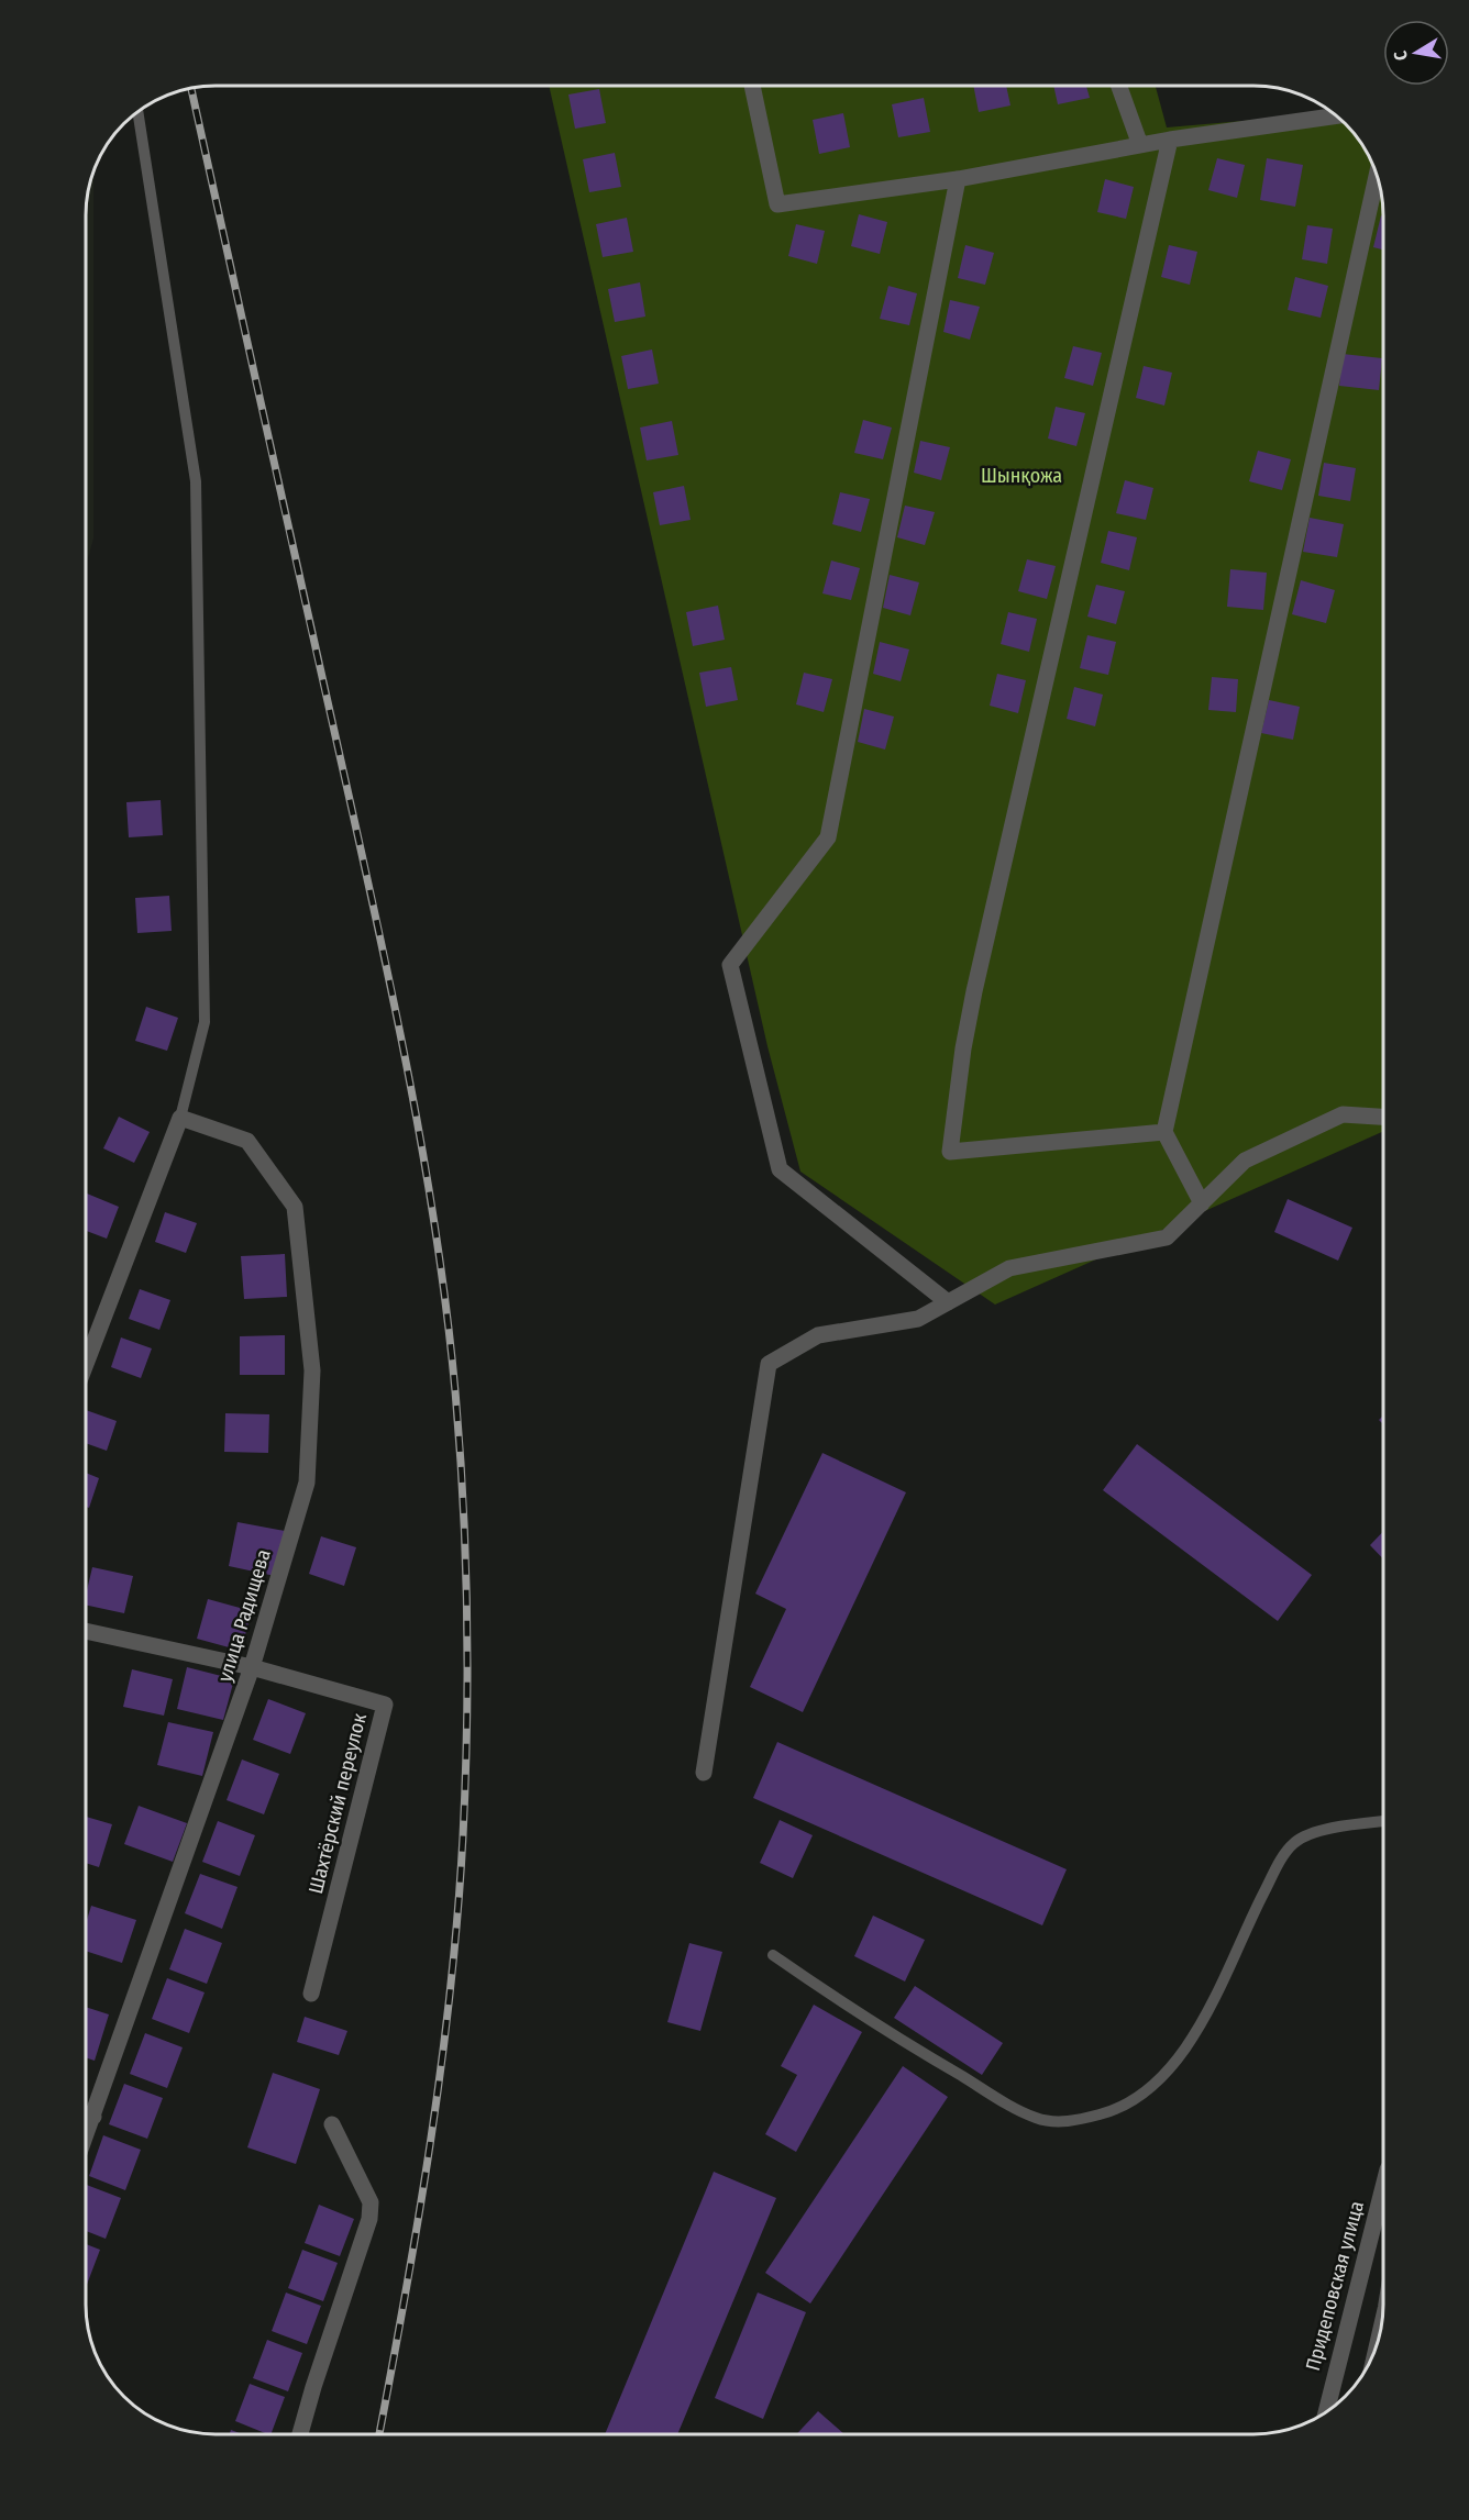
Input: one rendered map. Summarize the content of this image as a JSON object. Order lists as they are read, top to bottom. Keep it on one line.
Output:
{"streets":{"street":["улица Радищева","Шахтёрский переулок","Придеповская улица"]},"crossings":[["улица Радищева","Шахтёрский переулок"]],"parks":["Шынқожа"],"north":"left"}
